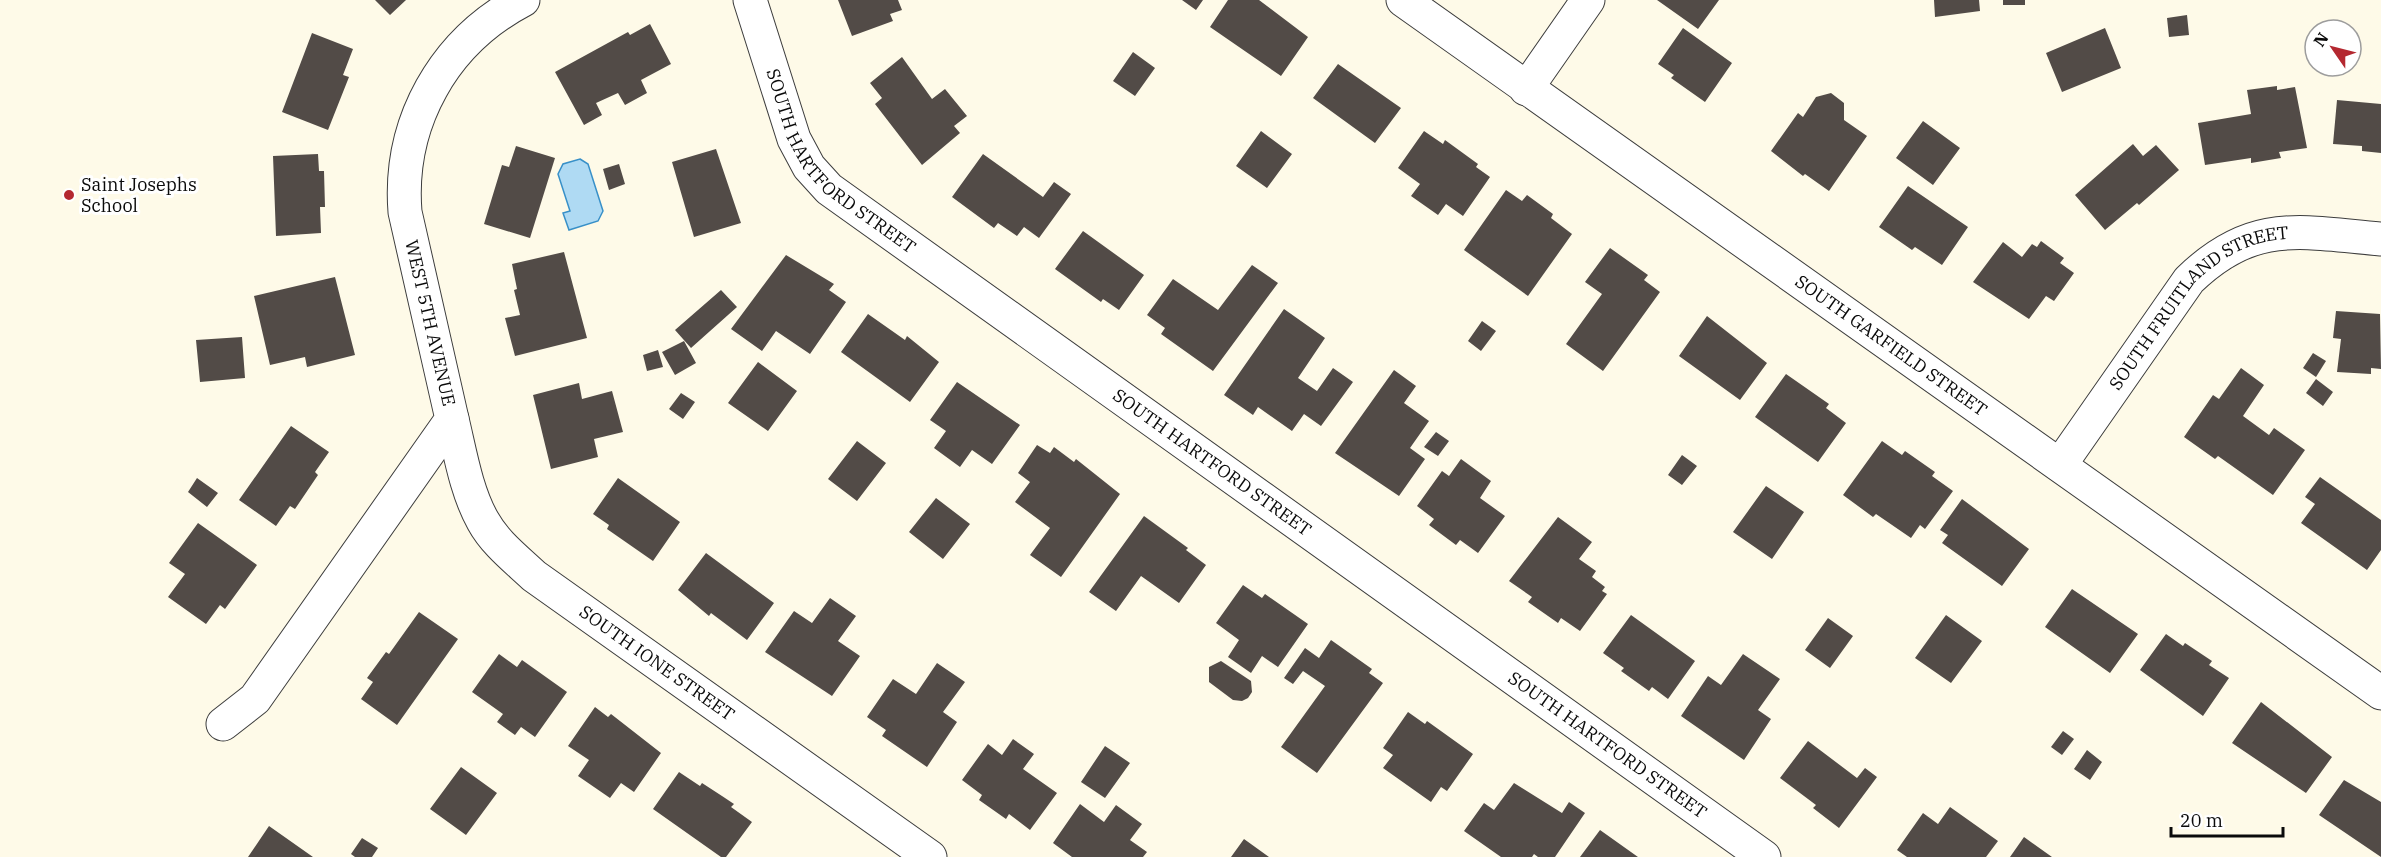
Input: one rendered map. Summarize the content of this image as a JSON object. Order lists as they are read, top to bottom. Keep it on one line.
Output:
{"streets":{"street":["SOUTH HARTFORD STREET","SOUTH FRUITLAND STREET","WEST 5TH AVENUE","SOUTH GARFIELD STREET","SOUTH IONE STREET"]},"crossings":[["SOUTH FRUITLAND STREET","SOUTH GARFIELD STREET"],["WEST 5TH AVENUE","SOUTH IONE STREET"]],"places":["Saint Josephs School"],"scale_bar":"20 m","north":"top left"}
